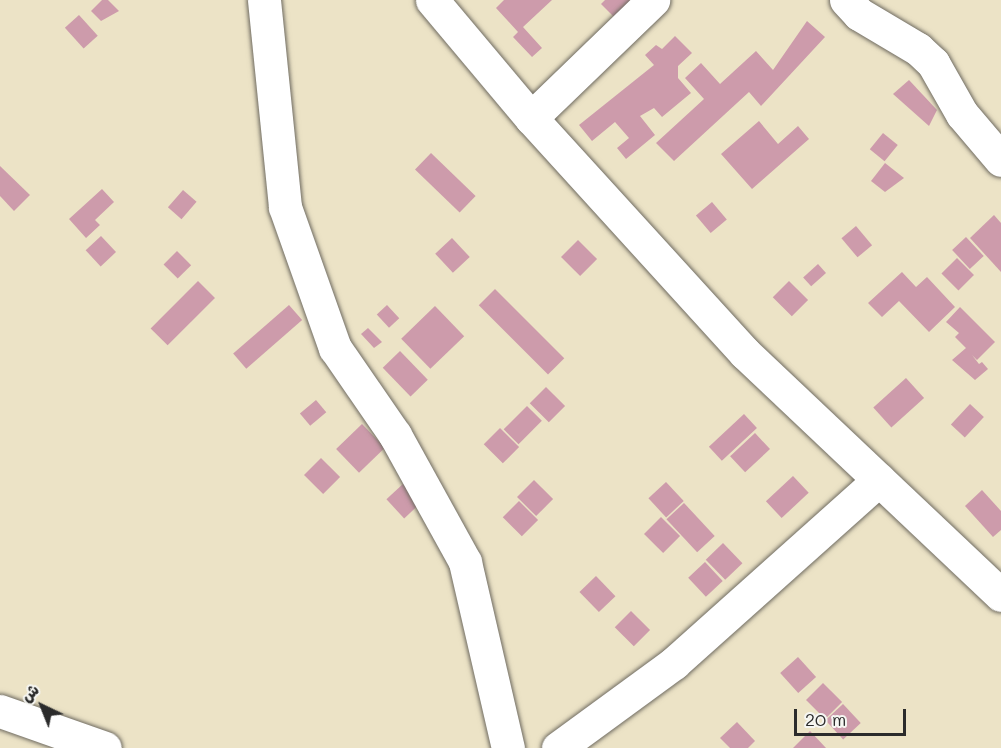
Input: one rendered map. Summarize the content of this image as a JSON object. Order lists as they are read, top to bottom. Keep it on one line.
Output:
{"scale_bar":"20 m","north":"top left"}
